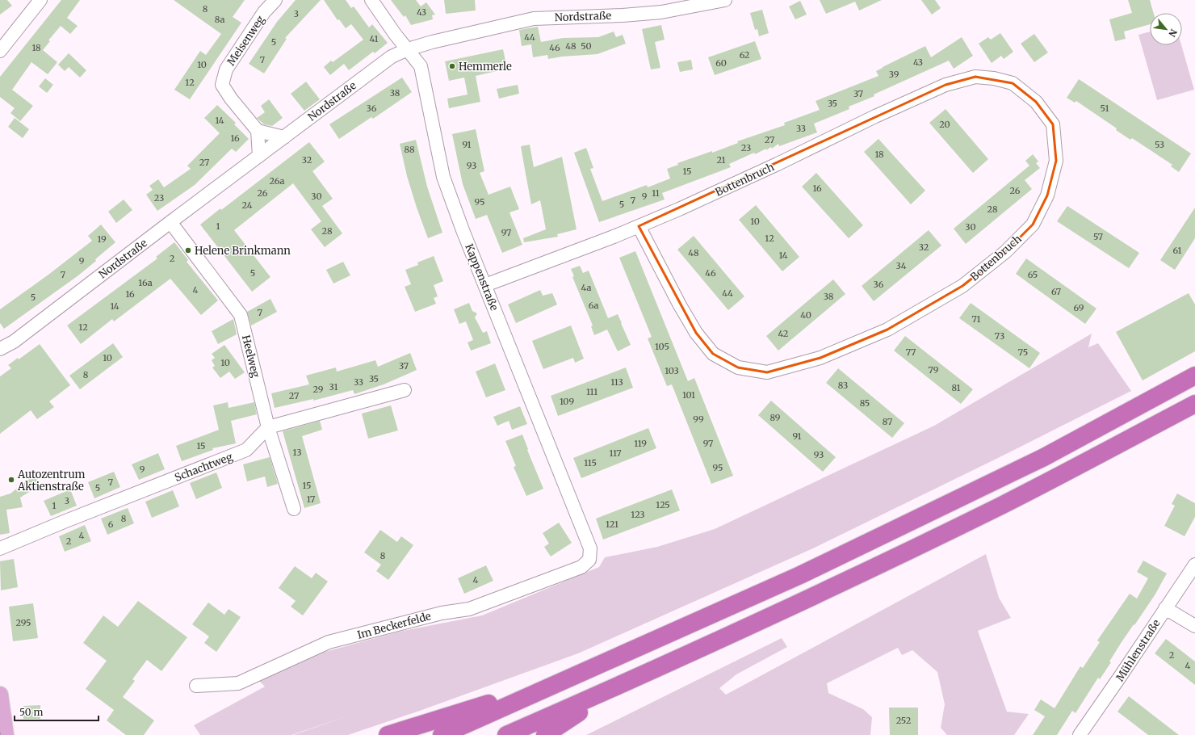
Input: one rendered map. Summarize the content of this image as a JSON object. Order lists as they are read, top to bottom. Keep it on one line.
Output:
{"streets":{"street":["Nordstraße","Meisenweg","Bottenbruch","Kappenstraße","Heelweg","Schachtweg","Im Beckerfelde","Mühlenstraße"]},"crossings":[["Nordstraße","Kappenstraße"],["Nordstraße","Heelweg"],["Bottenbruch","Kappenstraße"],["Kappenstraße","Im Beckerfelde"],["Heelweg","Schachtweg"]],"places":["Hemmerle","Helene Brinkmann","Autozentrum Aktienstraße"],"house_numbers":["8","43","3","8a","44","41","5","48","50","18","46","62","7","43","60","10","39","12","38","37","35","36","51","14","20","33","16","27","91","53","23","88","18","32","21","27","93","15","26a","16","26","26","11","30","9","23","7","95","5","24","28","10","1","30","28","97","57","12","19","32","61","48","14","2","9","34","5","46","7","65","16a","36","4a","4","67","44","16","38","5","6a","14","69","7","40","71","12","42","73","105","77","75","10","10","37","79","103","8","35","33","113","83","31","81","29","111","101","27","109","85","89","99","87","91","119","97","15","13","117","93","115","95","9","7","15","5","17","3","125","1","123","8","6","121","4","2","8","4","295","2","4","252"],"scale_bar":"50 m","north":"bottom right"}
